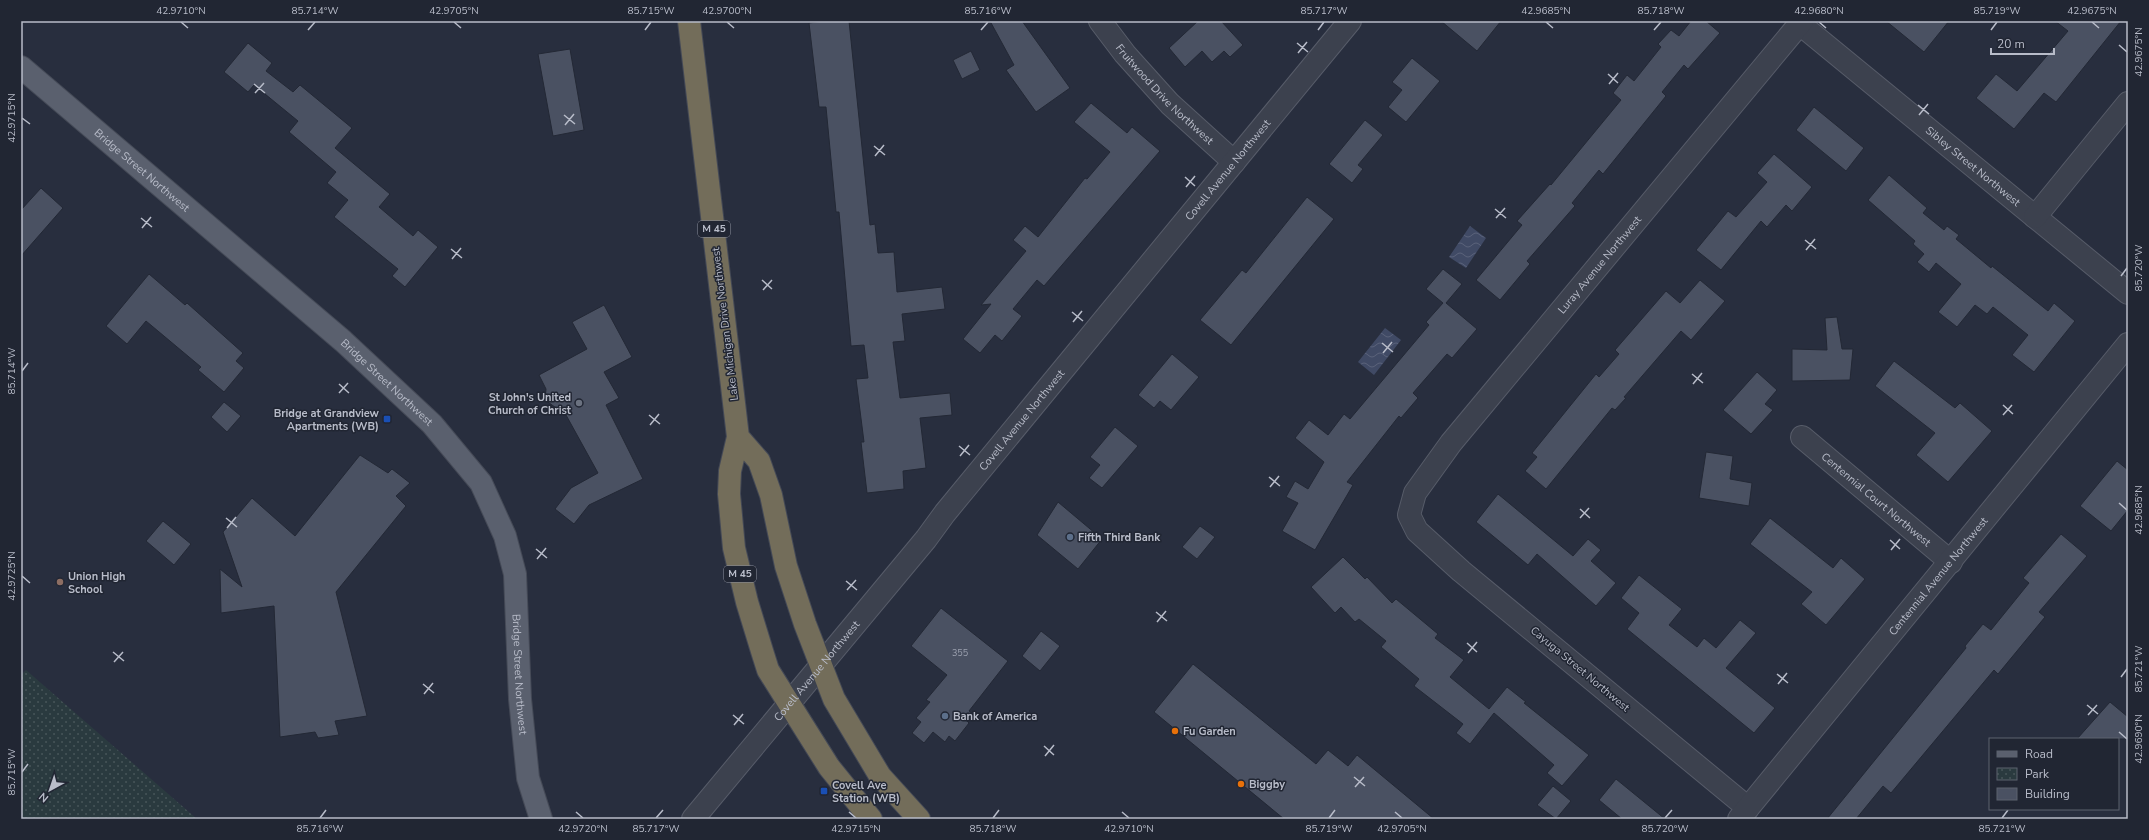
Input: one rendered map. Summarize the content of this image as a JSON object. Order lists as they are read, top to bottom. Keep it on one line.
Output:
{"streets":{"highway":["M 45","Lake Michigan Drive Northwest"],"main road":["Bridge Street Northwest"],"street":["Fruitwood Drive Northwest","Sibley Street Northwest","Covell Avenue Northwest","Luray Avenue Northwest","Centennial Court Northwest","Centennial Avenue Northwest","Cayuga Street Northwest"]},"crossings":[["Fruitwood Drive Northwest","Covell Avenue Northwest"],["Sibley Street Northwest","Luray Avenue Northwest"],["Covell Avenue Northwest","Lake Michigan Drive Northwest"],["Luray Avenue Northwest","Cayuga Street Northwest"],["Centennial Court Northwest","Centennial Avenue Northwest"],["Centennial Avenue Northwest","Cayuga Street Northwest"]],"places":{"other":["St John's United Church of Christ","Fifth Third Bank","Union High School","Bank of America","Fu Garden","Biggby"],"transit":["Bridge at Grandview Apartments (WB)","Covell Ave Station (WB)"]},"house_numbers":["355"],"legend":["Road","Park","Building"],"scale_bar":"20 m","north":"bottom left","coordinates":["42.9710°N","85.714°W","42.9705°N","85.715°W","42.9700°N","85.716°W","85.717°W","42.9685°N","85.718°W","42.9680°N","85.719°W","42.9675°N","42.9715°N","85.720°W","42.9725°N","85.721°W","42.9690°N","42.9720°N"]}
